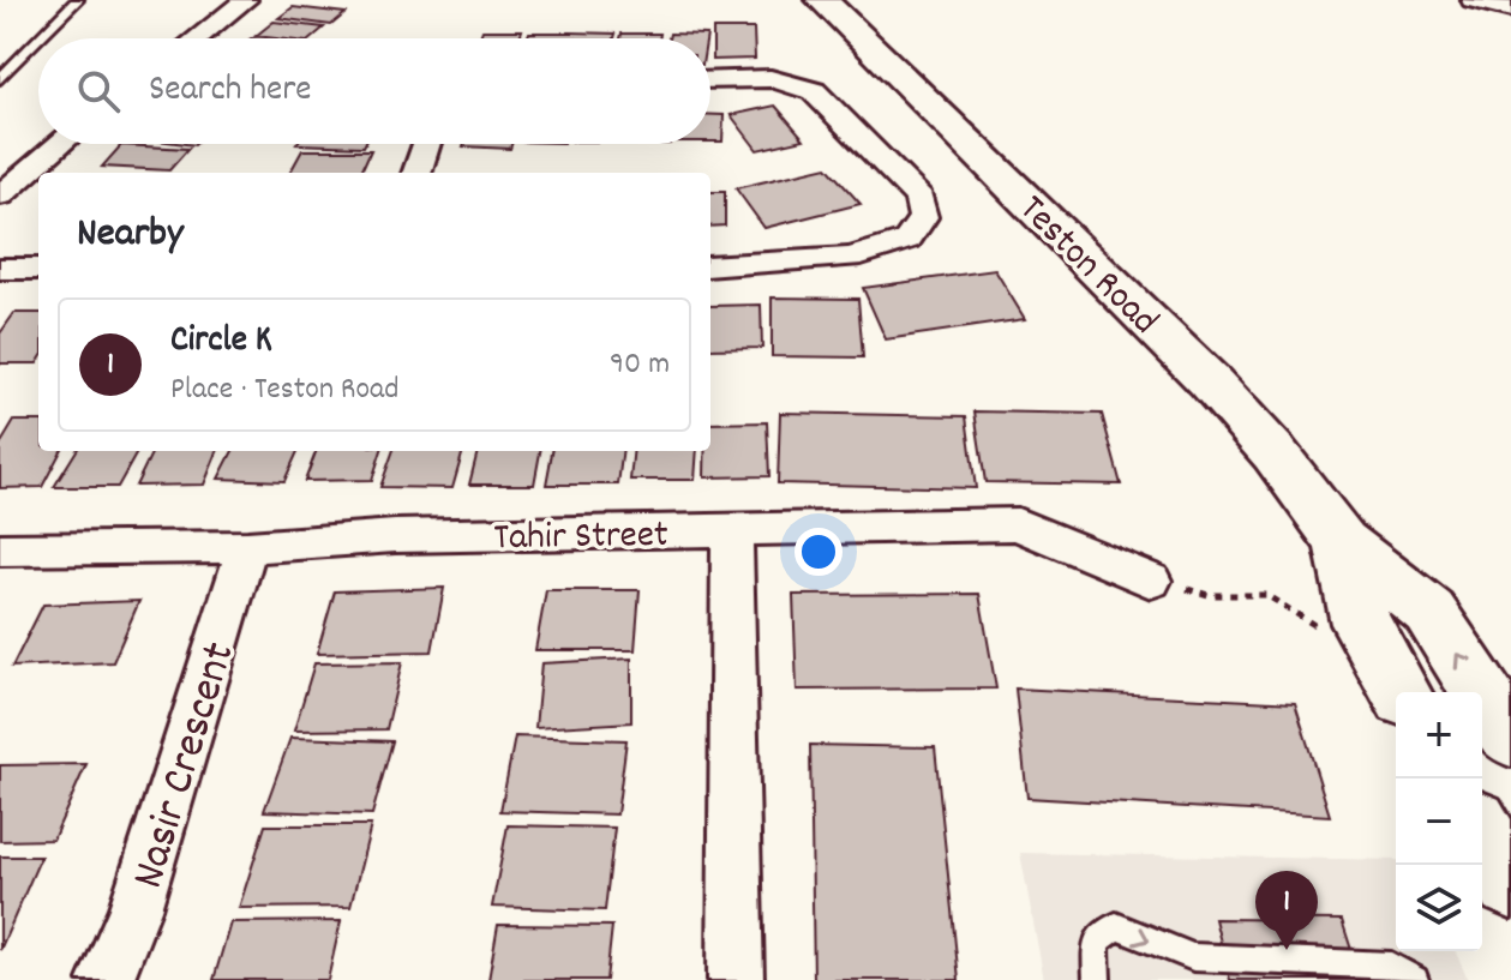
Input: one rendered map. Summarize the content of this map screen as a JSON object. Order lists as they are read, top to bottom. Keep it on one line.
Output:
{"streets":{"main road":["Teston Road"],"street":["Tahir Street","Nasir Crescent"]},"crossings":[["Tahir Street","Nasir Crescent"]],"page":{"search":"Search here","heading":"Nearby","list":[{"mark":"1","name":"Circle K","note":"Place · Teston Road","value":"90 m"}],"map_buttons":["+","−"],"pins":"1"}}
